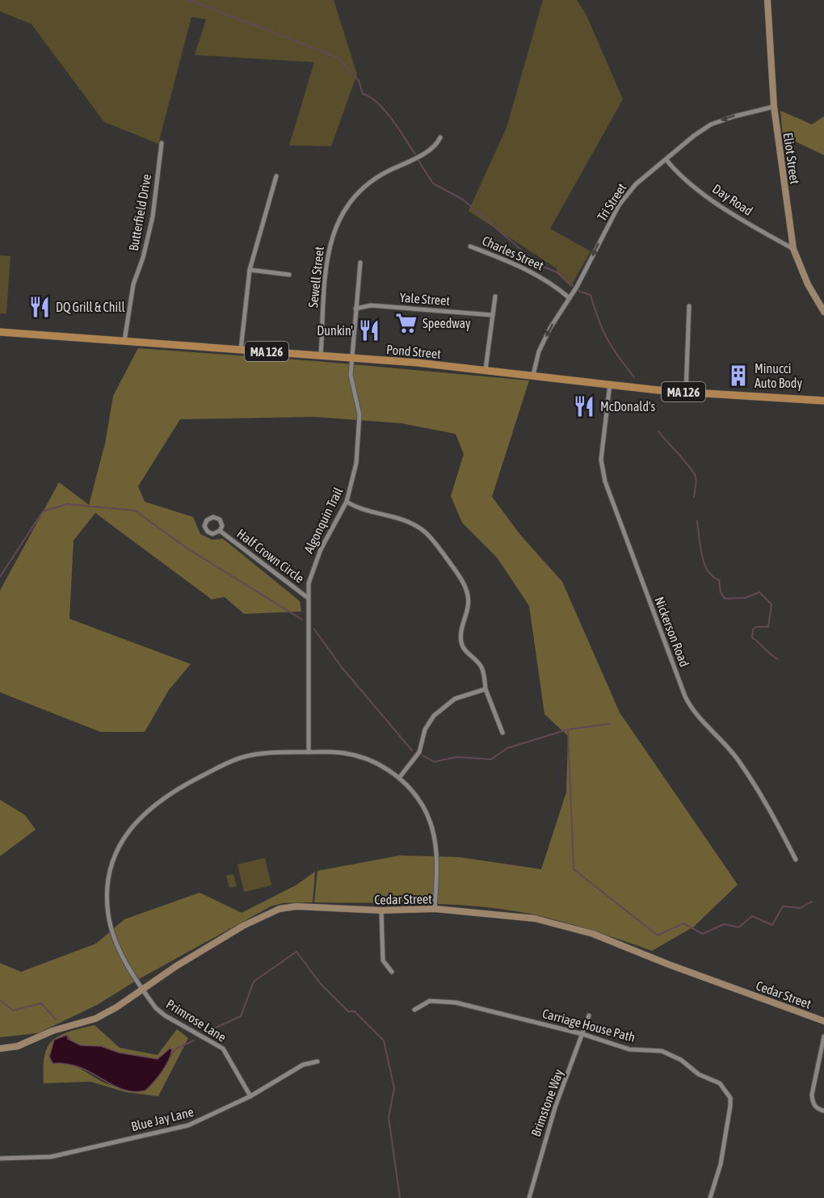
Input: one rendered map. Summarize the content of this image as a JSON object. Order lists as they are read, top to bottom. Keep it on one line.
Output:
{"streets":{"main road":["MA 126","Pond Street"],"street":["Eliot Street","Day Road","Tri Street","Butterfield Drive","Charles Street","Sewell Street","Yale Street","Algonquin Trail","Half Crown Circle","Nickerson Road","Cedar Street","Primrose Lane","Carriage House Path","Brimstone Way","Blue Jay Lane"]},"crossings":[["Eliot Street","Day Road"],["Eliot Street","Tri Street"],["Day Road","Tri Street"],["Tri Street","Charles Street"],["Tri Street","Pond Street"],["Butterfield Drive","Pond Street"],["Sewell Street","Pond Street"],["Yale Street","Algonquin Trail"],["Pond Street","Algonquin Trail"],["Pond Street","Nickerson Road"],["Algonquin Trail","Half Crown Circle"],["Algonquin Trail","Primrose Lane"],["Cedar Street","Primrose Lane"],["Primrose Lane","Blue Jay Lane"],["Carriage House Path","Brimstone Way"]],"one_way":["Tri Street"],"places":{"restaurant":["DQ Grill & Chill","Dunkin'","McDonald's"],"supermarket":["Speedway"],"building":["Minucci Auto Body"]}}
